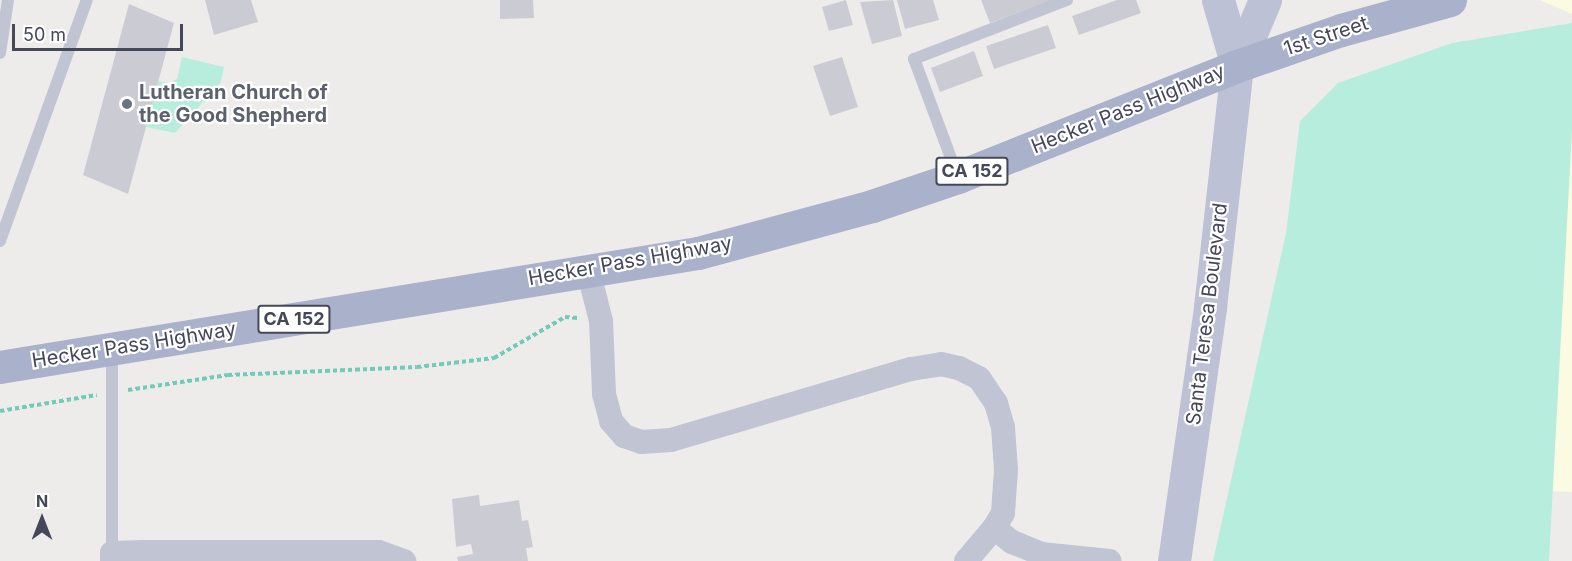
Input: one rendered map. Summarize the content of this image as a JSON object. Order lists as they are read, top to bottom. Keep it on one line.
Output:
{"streets":{"main road":["1st Street","Hecker Pass Highway","CA 152","Santa Teresa Boulevard"]},"crossings":[["1st Street","Hecker Pass Highway"],["1st Street","Santa Teresa Boulevard"],["Hecker Pass Highway","Santa Teresa Boulevard"]],"places":["Lutheran Church of the Good Shepherd"],"scale_bar":"50 m","north":"top"}
